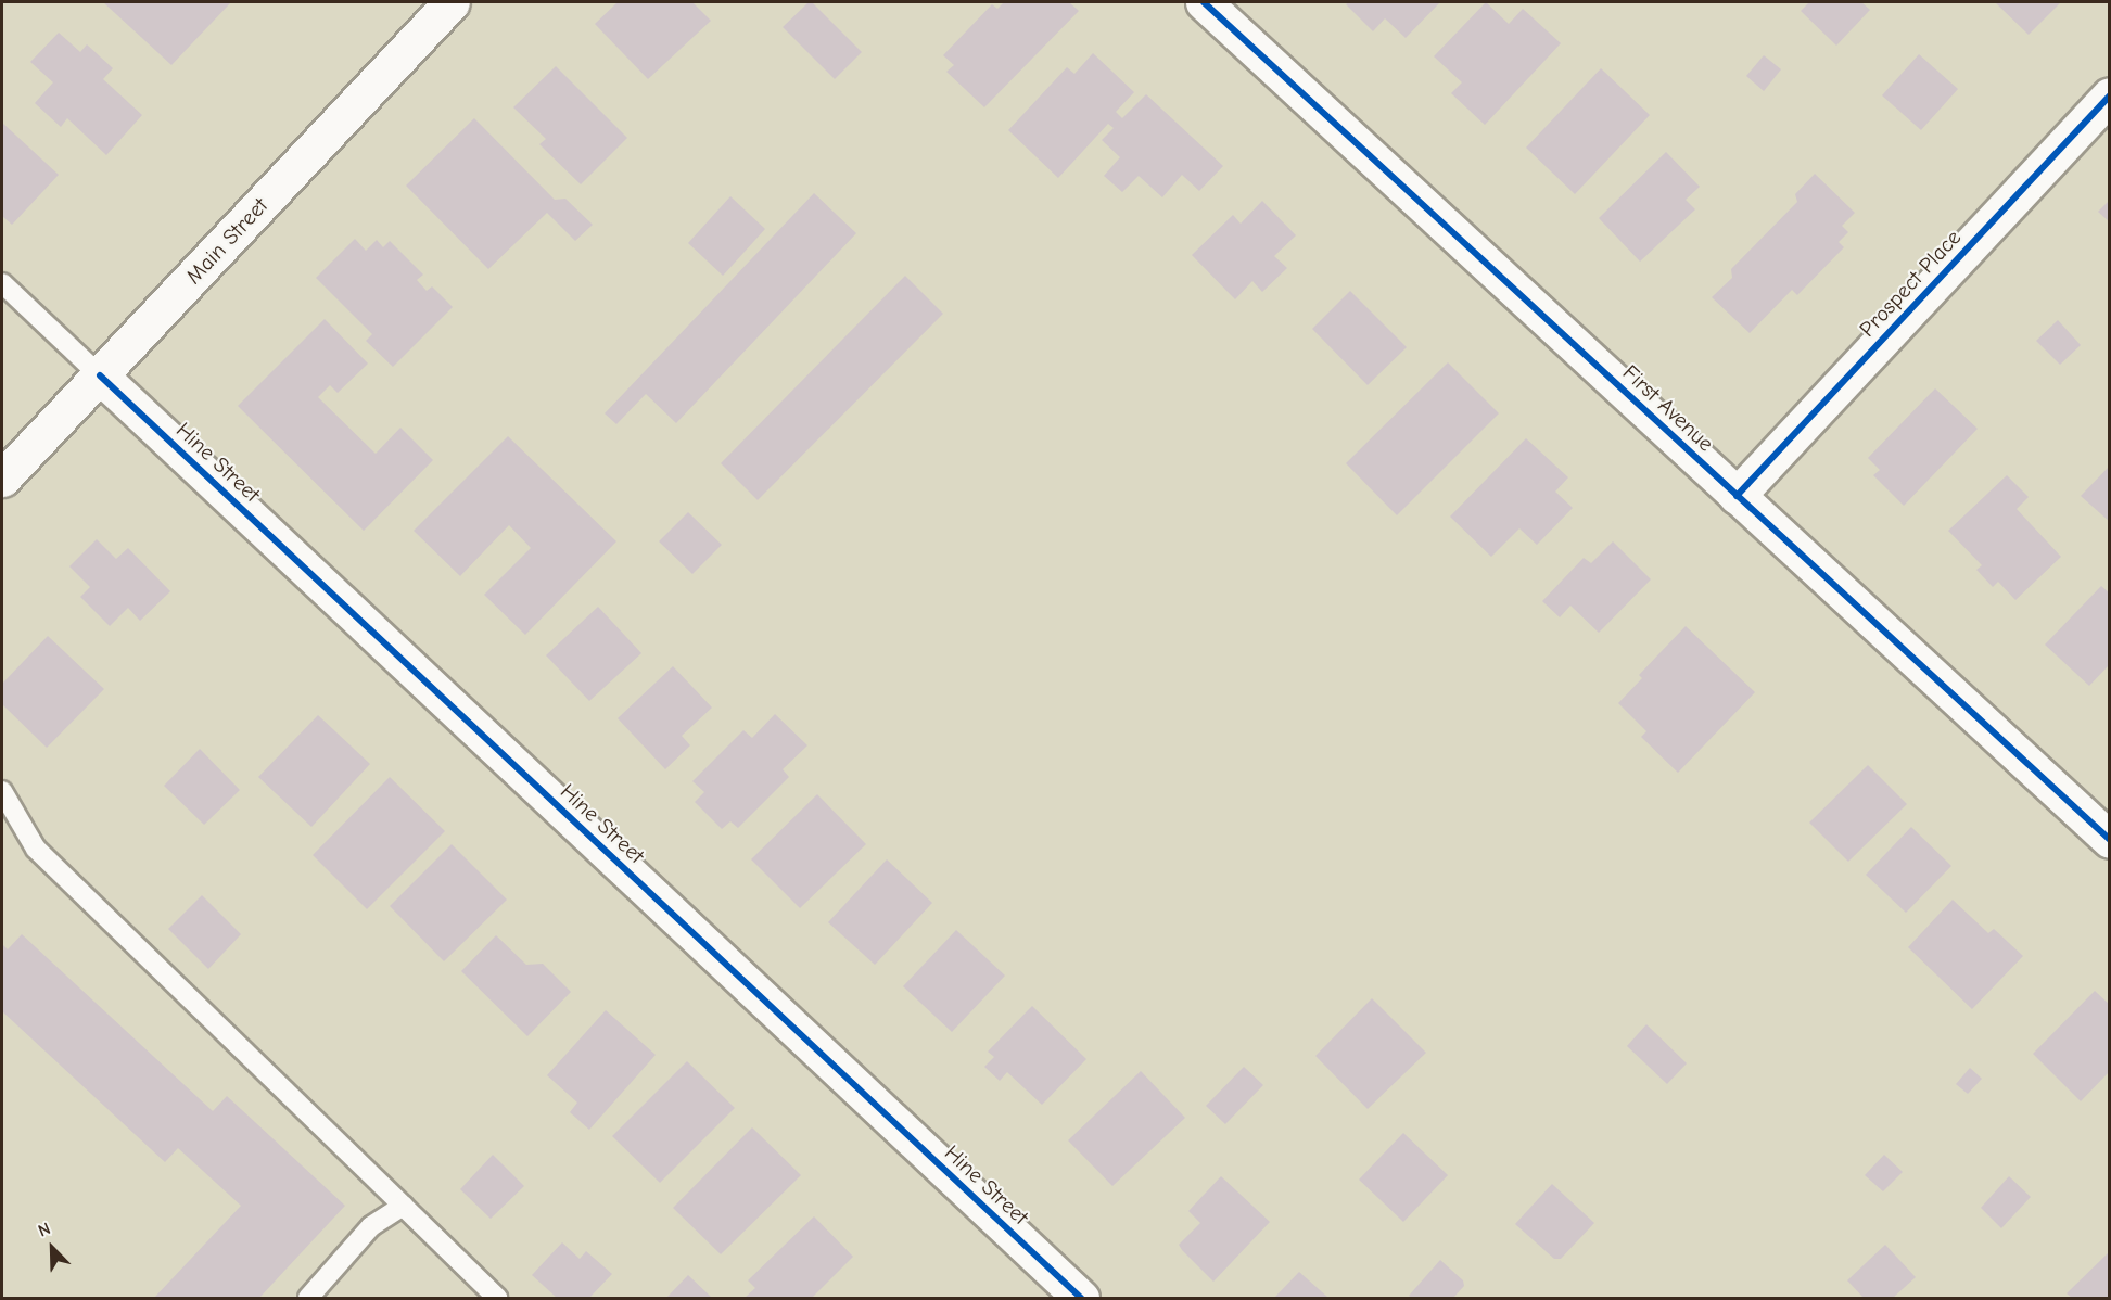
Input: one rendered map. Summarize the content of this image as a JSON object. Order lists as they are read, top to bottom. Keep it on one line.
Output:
{"streets":{"street":["Main Street","Prospect Place","First Avenue","Hine Street"]},"crossings":[["Main Street","Hine Street"],["Prospect Place","First Avenue"]],"north":"top left"}
